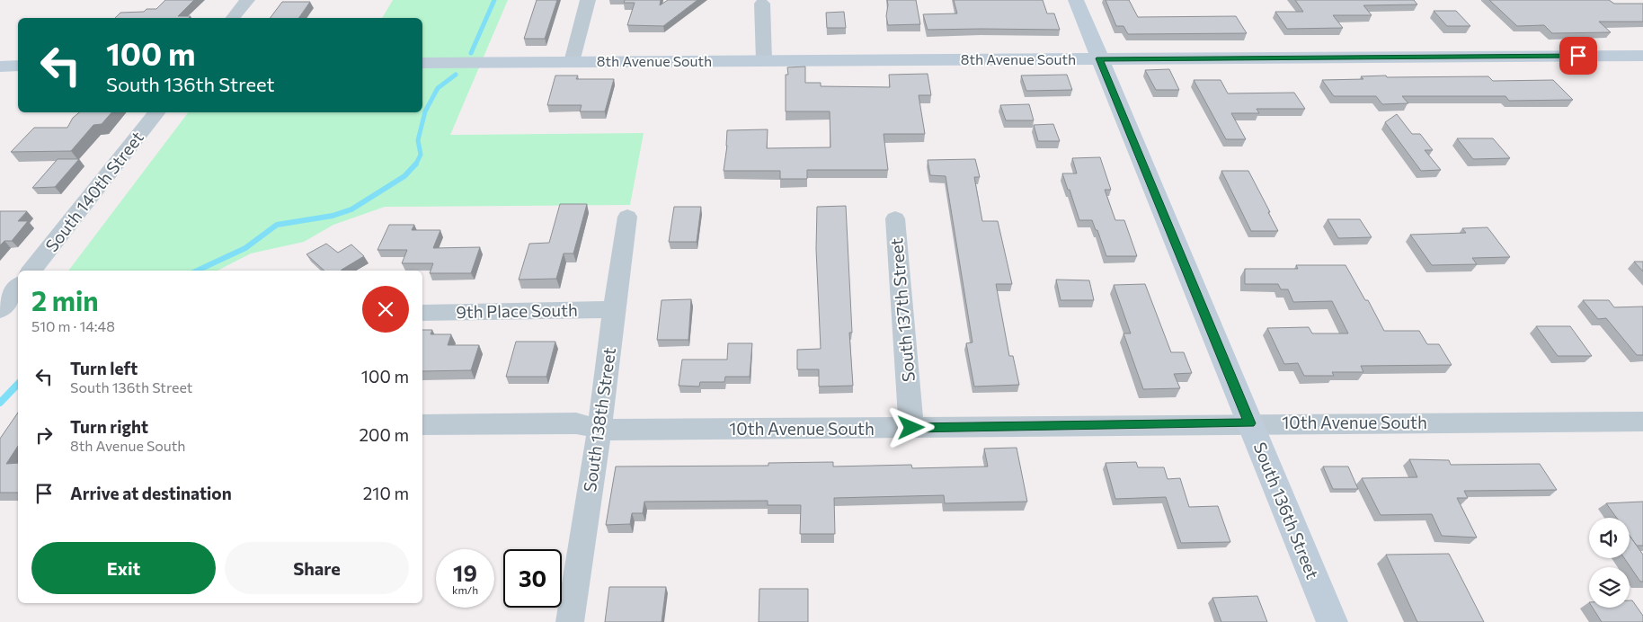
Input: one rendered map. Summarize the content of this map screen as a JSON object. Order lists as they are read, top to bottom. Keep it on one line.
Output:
{"streets":{"street":["8th Avenue South","South 140th Street","South 137th Street","9th Place South","South 138th Street","10th Avenue South","South 136th Street"]},"crossings":[["8th Avenue South","South 136th Street"],["South 137th Street","10th Avenue South"],["9th Place South","South 138th Street"],["South 138th Street","10th Avenue South"],["10th Avenue South","South 136th Street"]],"page":{"turn":["100 m","South 136th Street"],"heading":["2 min","510 m · 14:48"],"list":[{"name":"Turn left","note":"South 136th Street","value":"100 m"},{"name":"Turn right","note":"8th Avenue South","value":"200 m"},{"name":"Arrive at destination","value":"210 m"}],"buttons":["Exit","Share"],"speed":"19 km/h","limit":"30"}}
